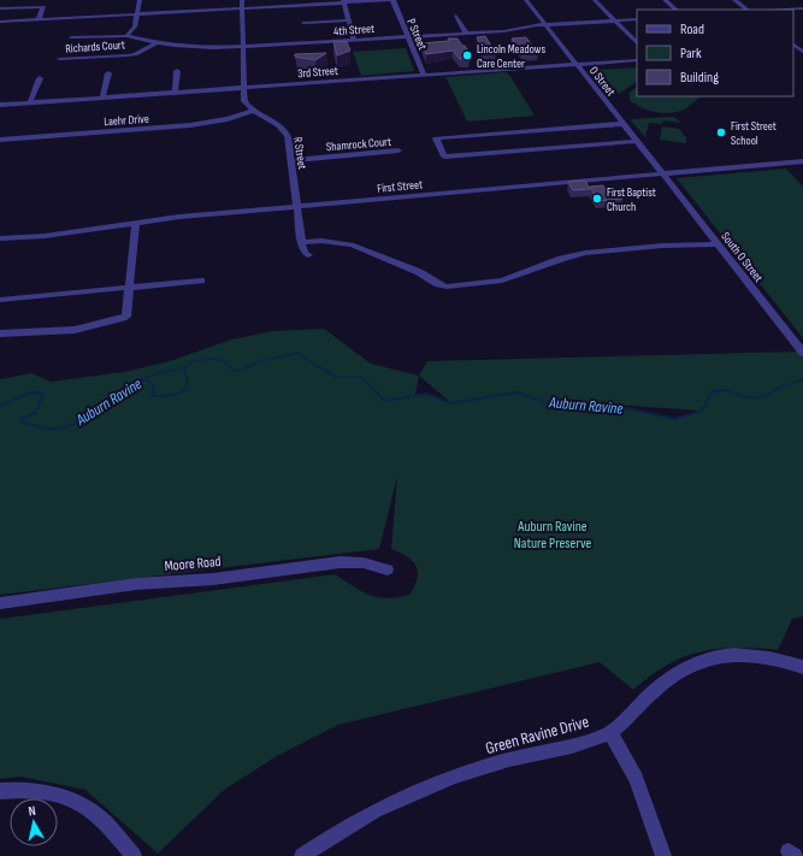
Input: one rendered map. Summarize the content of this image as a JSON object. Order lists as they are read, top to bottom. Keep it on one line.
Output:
{"streets":{"street":["4th Street","P Street","Richards Court","3rd Street","O Street","Laehr Drive","Shamrock Court","R Street","First Street","South O Street","Moore Road","Green Ravine Drive"]},"crossings":[["4th Street","P Street"],["4th Street","Richards Court"],["4th Street","O Street"],["P Street","3rd Street"],["3rd Street","O Street"],["O Street","First Street"],["O Street","South O Street"],["Laehr Drive","R Street"],["Shamrock Court","R Street"],["R Street","First Street"],["First Street","South O Street"]],"water":["Auburn Ravine"],"parks":["Auburn Ravine Nature Preserve"],"places":["Lincoln Meadows Care Center","First Street School","First Baptist Church"],"legend":["Road","Park","Building"],"north":"top"}
